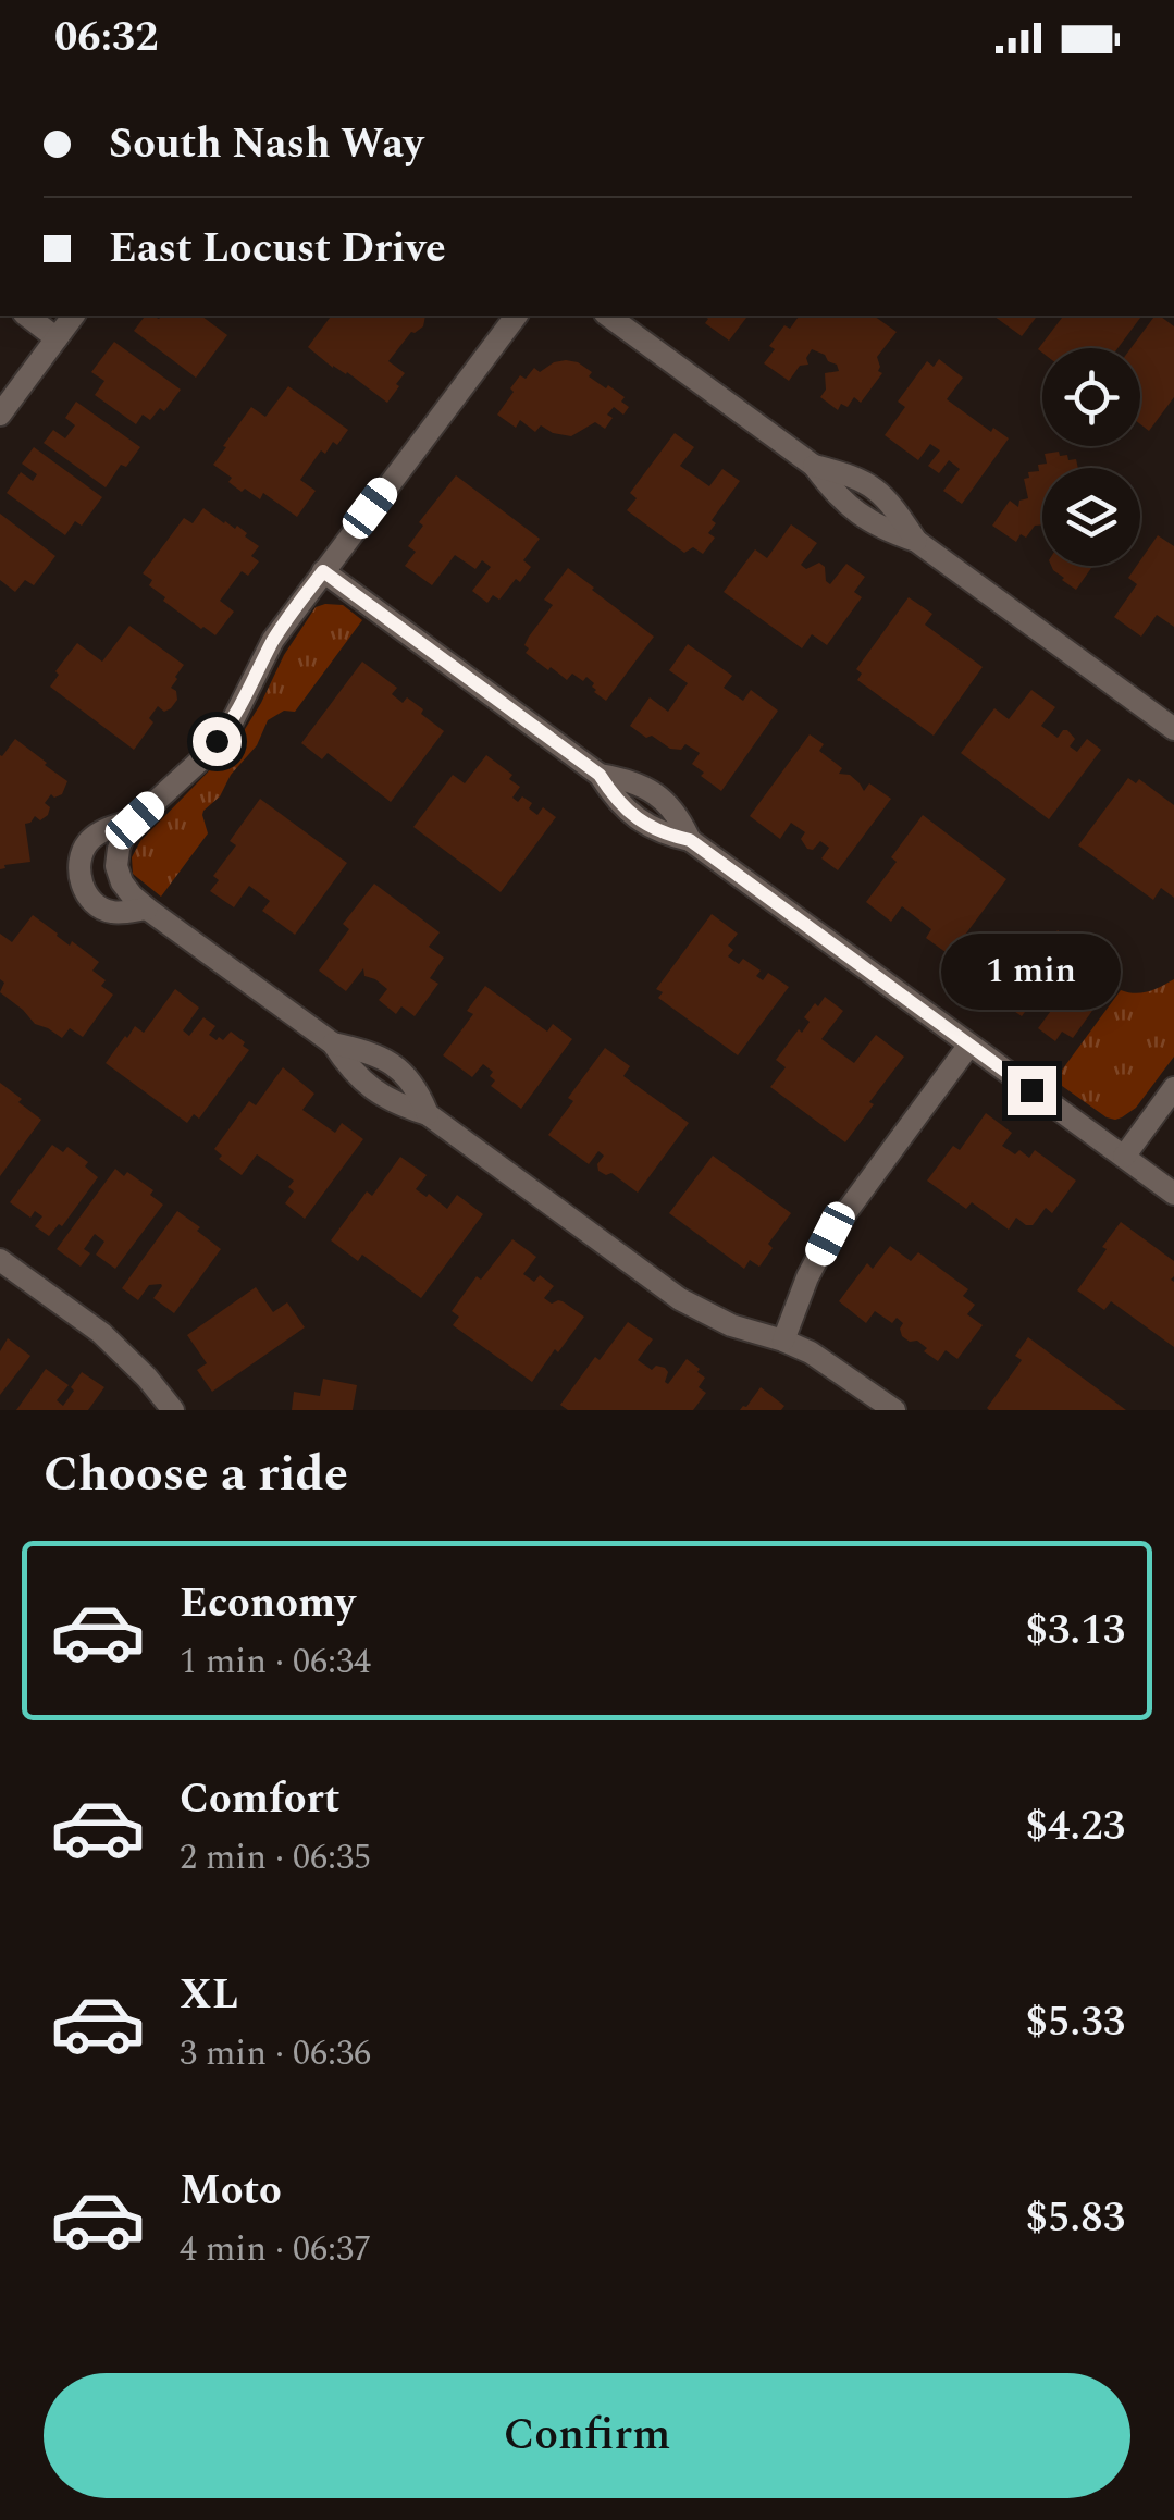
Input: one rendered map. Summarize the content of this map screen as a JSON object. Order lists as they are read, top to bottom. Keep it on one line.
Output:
{"page":{"status":"06:32","banner":["South Nash Way","East Locust Drive"],"bubble":"1 min","heading":"Choose a ride","list":[{"name":"Economy","note":"1 min · 06:34","value":"$3.13"},{"name":"Comfort","note":"2 min · 06:35","value":"$4.23"},{"name":"XL","note":"3 min · 06:36","value":"$5.33"},{"name":"Moto","note":"4 min · 06:37","value":"$5.83"}],"buttons":"Confirm"}}
